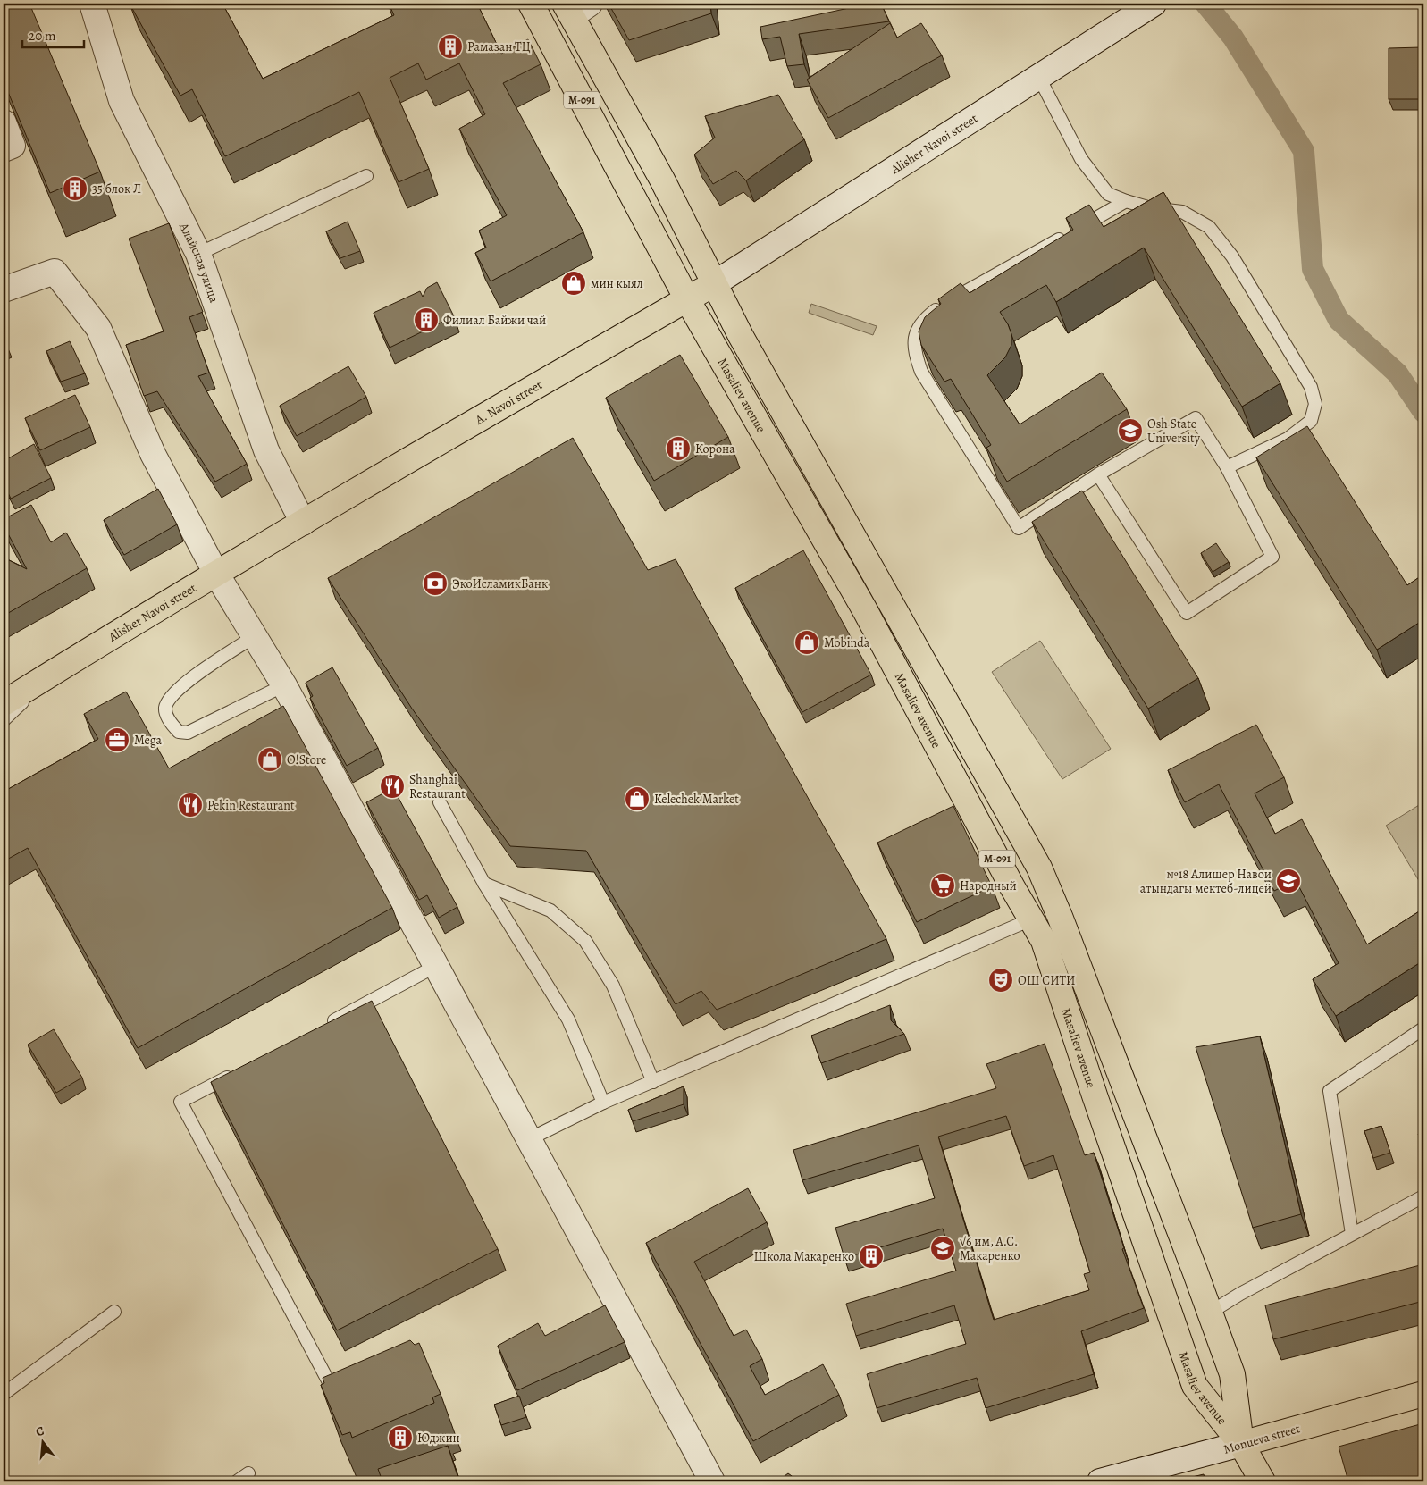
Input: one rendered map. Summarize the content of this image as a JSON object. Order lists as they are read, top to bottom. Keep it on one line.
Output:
{"streets":{"main road":["М-091","Alisher Navoi street","Masaliev avenue","A. Navoi street","Monueva street"],"street":["Алайская улица"]},"crossings":[["Alisher Navoi street","Алайская улица"],["Alisher Navoi street","Masaliev avenue"],["Alisher Navoi street","A. Navoi street"],["Алайская улица","A. Navoi street"],["Masaliev avenue","A. Navoi street"],["Masaliev avenue","Monueva street"]],"places":{"building":["Рамазан ТЦ","35 блок Л","Филиал Байжи чай","Корона","Школа Макаренко","Юджин"],"shop":["мин кыял","Mobinda","O!Store","Kelechek Market"],"school or university":["Osh State University","№18 Алишер Навои атындагы мектеб-лицей","√6 им, А.С. Макаренко"],"bank":["ЭкоИсламикБанк"],"office":["Mega"],"restaurant":["Shanghai Restaurant","Pekin Restaurant"],"supermarket":["Народный"],"theatre":["ОШ СИТИ"]},"scale_bar":"20 m","north":"top"}
